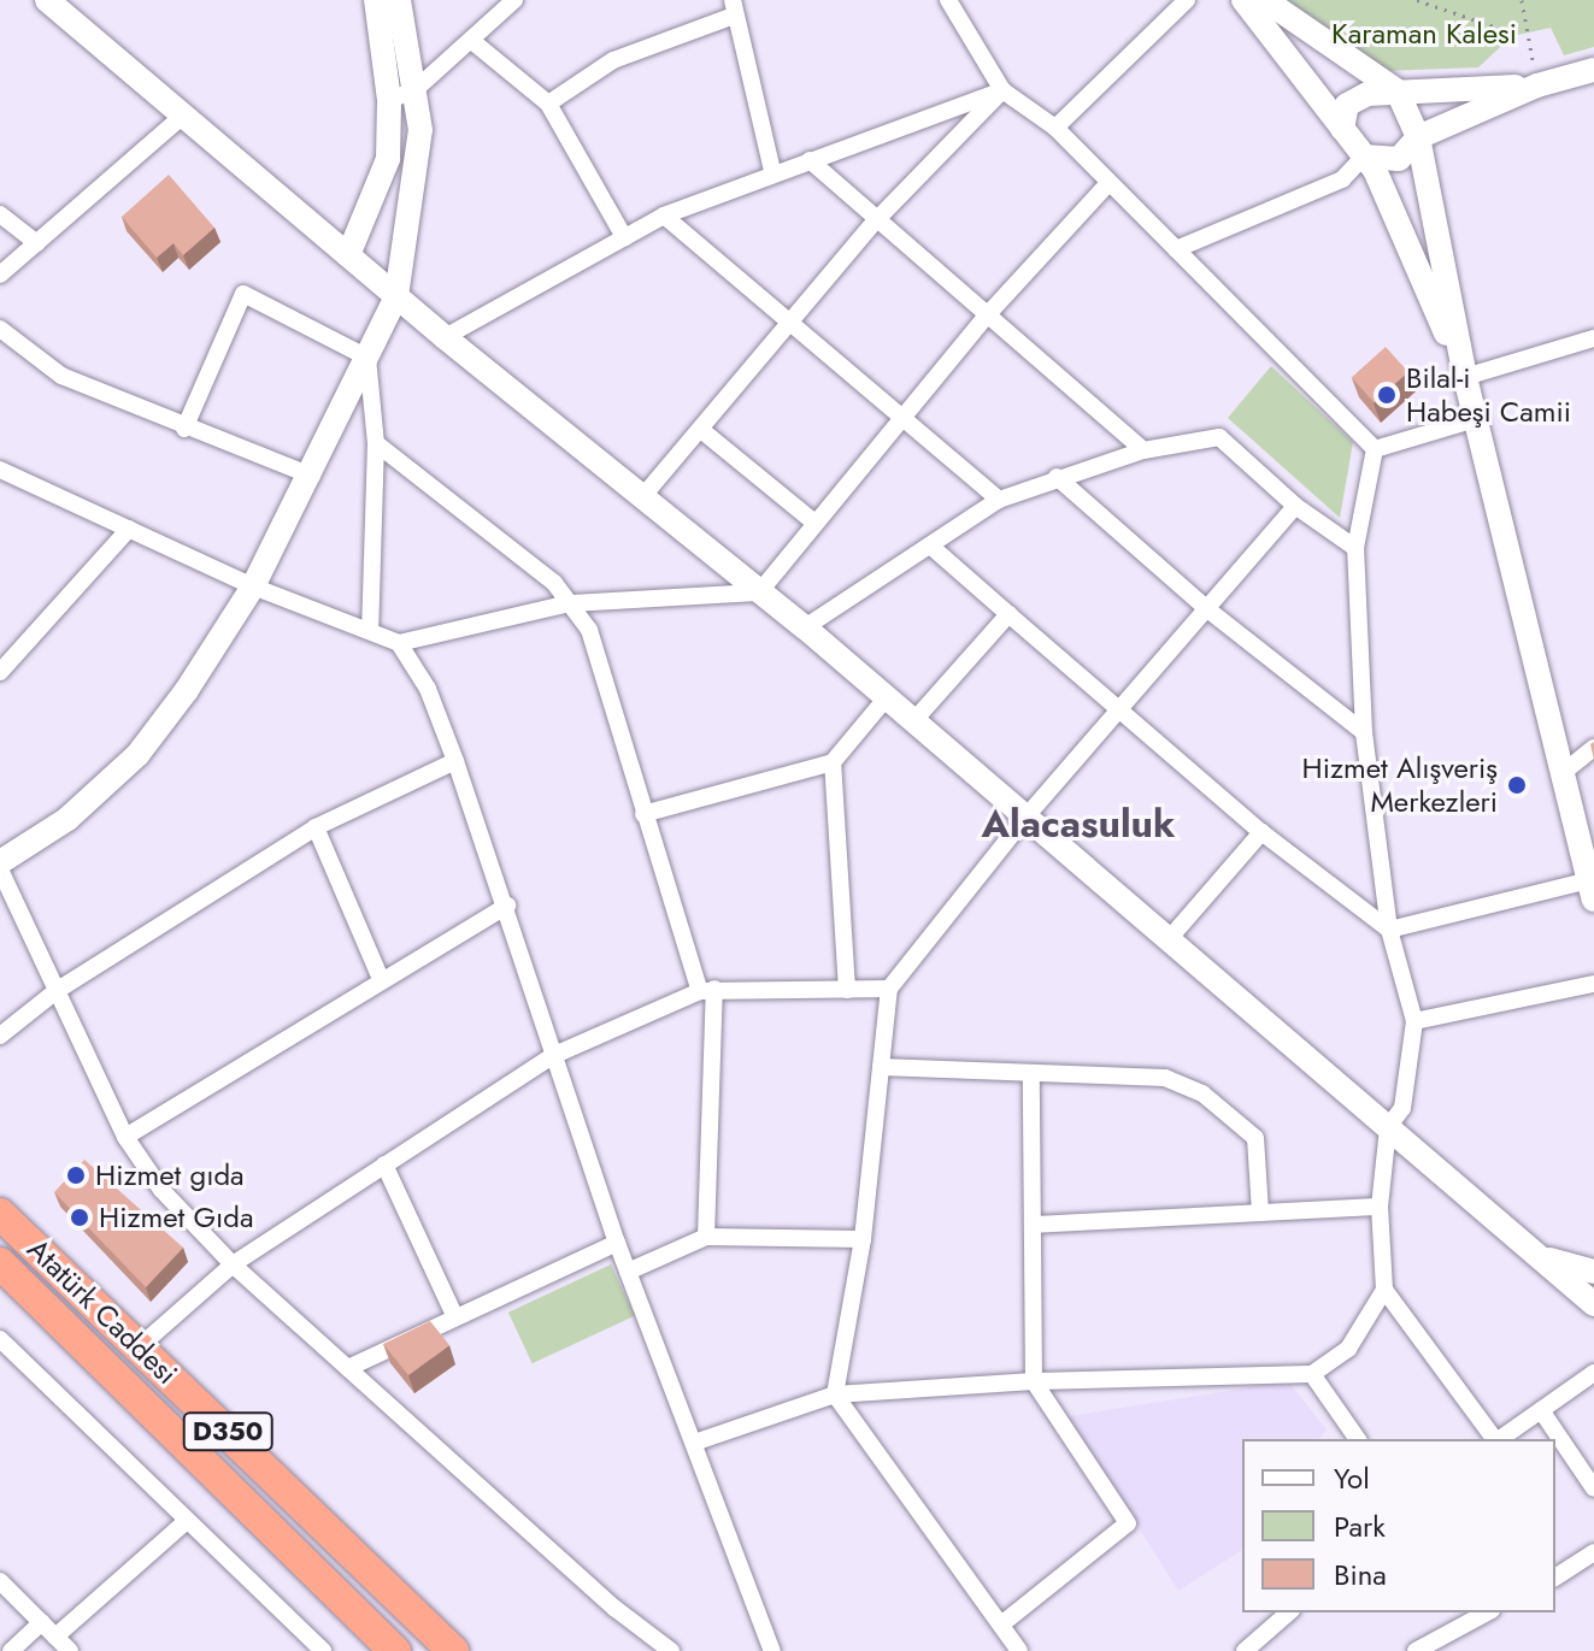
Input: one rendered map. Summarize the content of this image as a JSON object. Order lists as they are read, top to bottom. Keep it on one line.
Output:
{"streets":{"highway":["Atatürk Caddesi","D350"]},"districts":["Alacasuluk"],"parks":["Karaman Kalesi"],"places":["Bilal-i Habeşi Camii","Hizmet Alışveriş Merkezleri","Hizmet gıda","Hizmet Gıda"],"legend":["Yol","Park","Bina"]}
